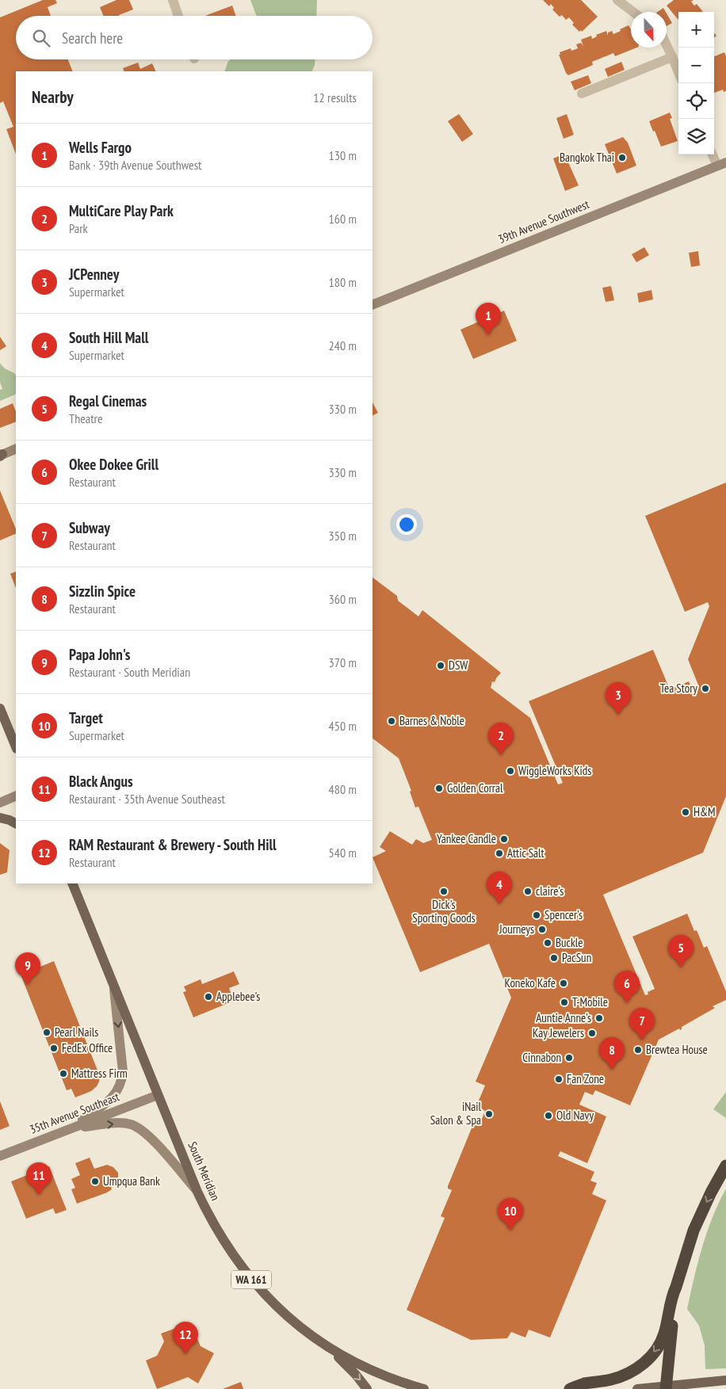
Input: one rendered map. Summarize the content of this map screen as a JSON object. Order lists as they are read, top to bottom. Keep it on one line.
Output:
{"streets":{"main road":["South Meridian","WA 161"],"street":["39th Avenue Southwest","35th Avenue Southeast"]},"crossings":[["35th Avenue Southeast","South Meridian"],["South Meridian","WA 161"]],"places":["Bangkok Thai","DSW","Tea Story","Barnes & Noble","WiggleWorks Kids","Golden Corral","H&M","Yankee Candle","Attic Salt","Dick's Sporting Goods","claire's","Spencer's","Journeys","Buckle","PacSun","Koneko Kafe","Applebee's","T-Mobile","Auntie Anne's","Pearl Nails","Kay Jewelers","FedEx Office","Brewtea House","Cinnabon","Mattress Firm","Fan Zone","iNail Salon & Spa","Old Navy","Umpqua Bank"],"north":"bottom","page":{"map_buttons":["+","−"],"search":"Search here","heading":["Nearby","12 results"],"list":[{"mark":"1","name":"Wells Fargo","note":"Bank · 39th Avenue Southwest","value":"130 m"},{"mark":"2","name":"MultiCare Play Park","note":"Park","value":"160 m"},{"mark":"3","name":"JCPenney","note":"Supermarket","value":"180 m"},{"mark":"4","name":"South Hill Mall","note":"Supermarket","value":"240 m"},{"mark":"5","name":"Regal Cinemas","note":"Theatre","value":"330 m"},{"mark":"6","name":"Okee Dokee Grill","note":"Restaurant","value":"330 m"},{"mark":"7","name":"Subway","note":"Restaurant","value":"350 m"},{"mark":"8","name":"Sizzlin Spice","note":"Restaurant","value":"360 m"},{"mark":"9","name":"Papa John's","note":"Restaurant · South Meridian","value":"370 m"},{"mark":"10","name":"Target","note":"Supermarket","value":"450 m"},{"mark":"11","name":"Black Angus","note":"Restaurant · 35th Avenue Southeast","value":"480 m"},{"mark":"12","name":"RAM Restaurant & Brewery - South Hill","note":"Restaurant","value":"540 m"}],"pins":["1","3","2","4","5","9","6","7","8","11","10","12"]}}
